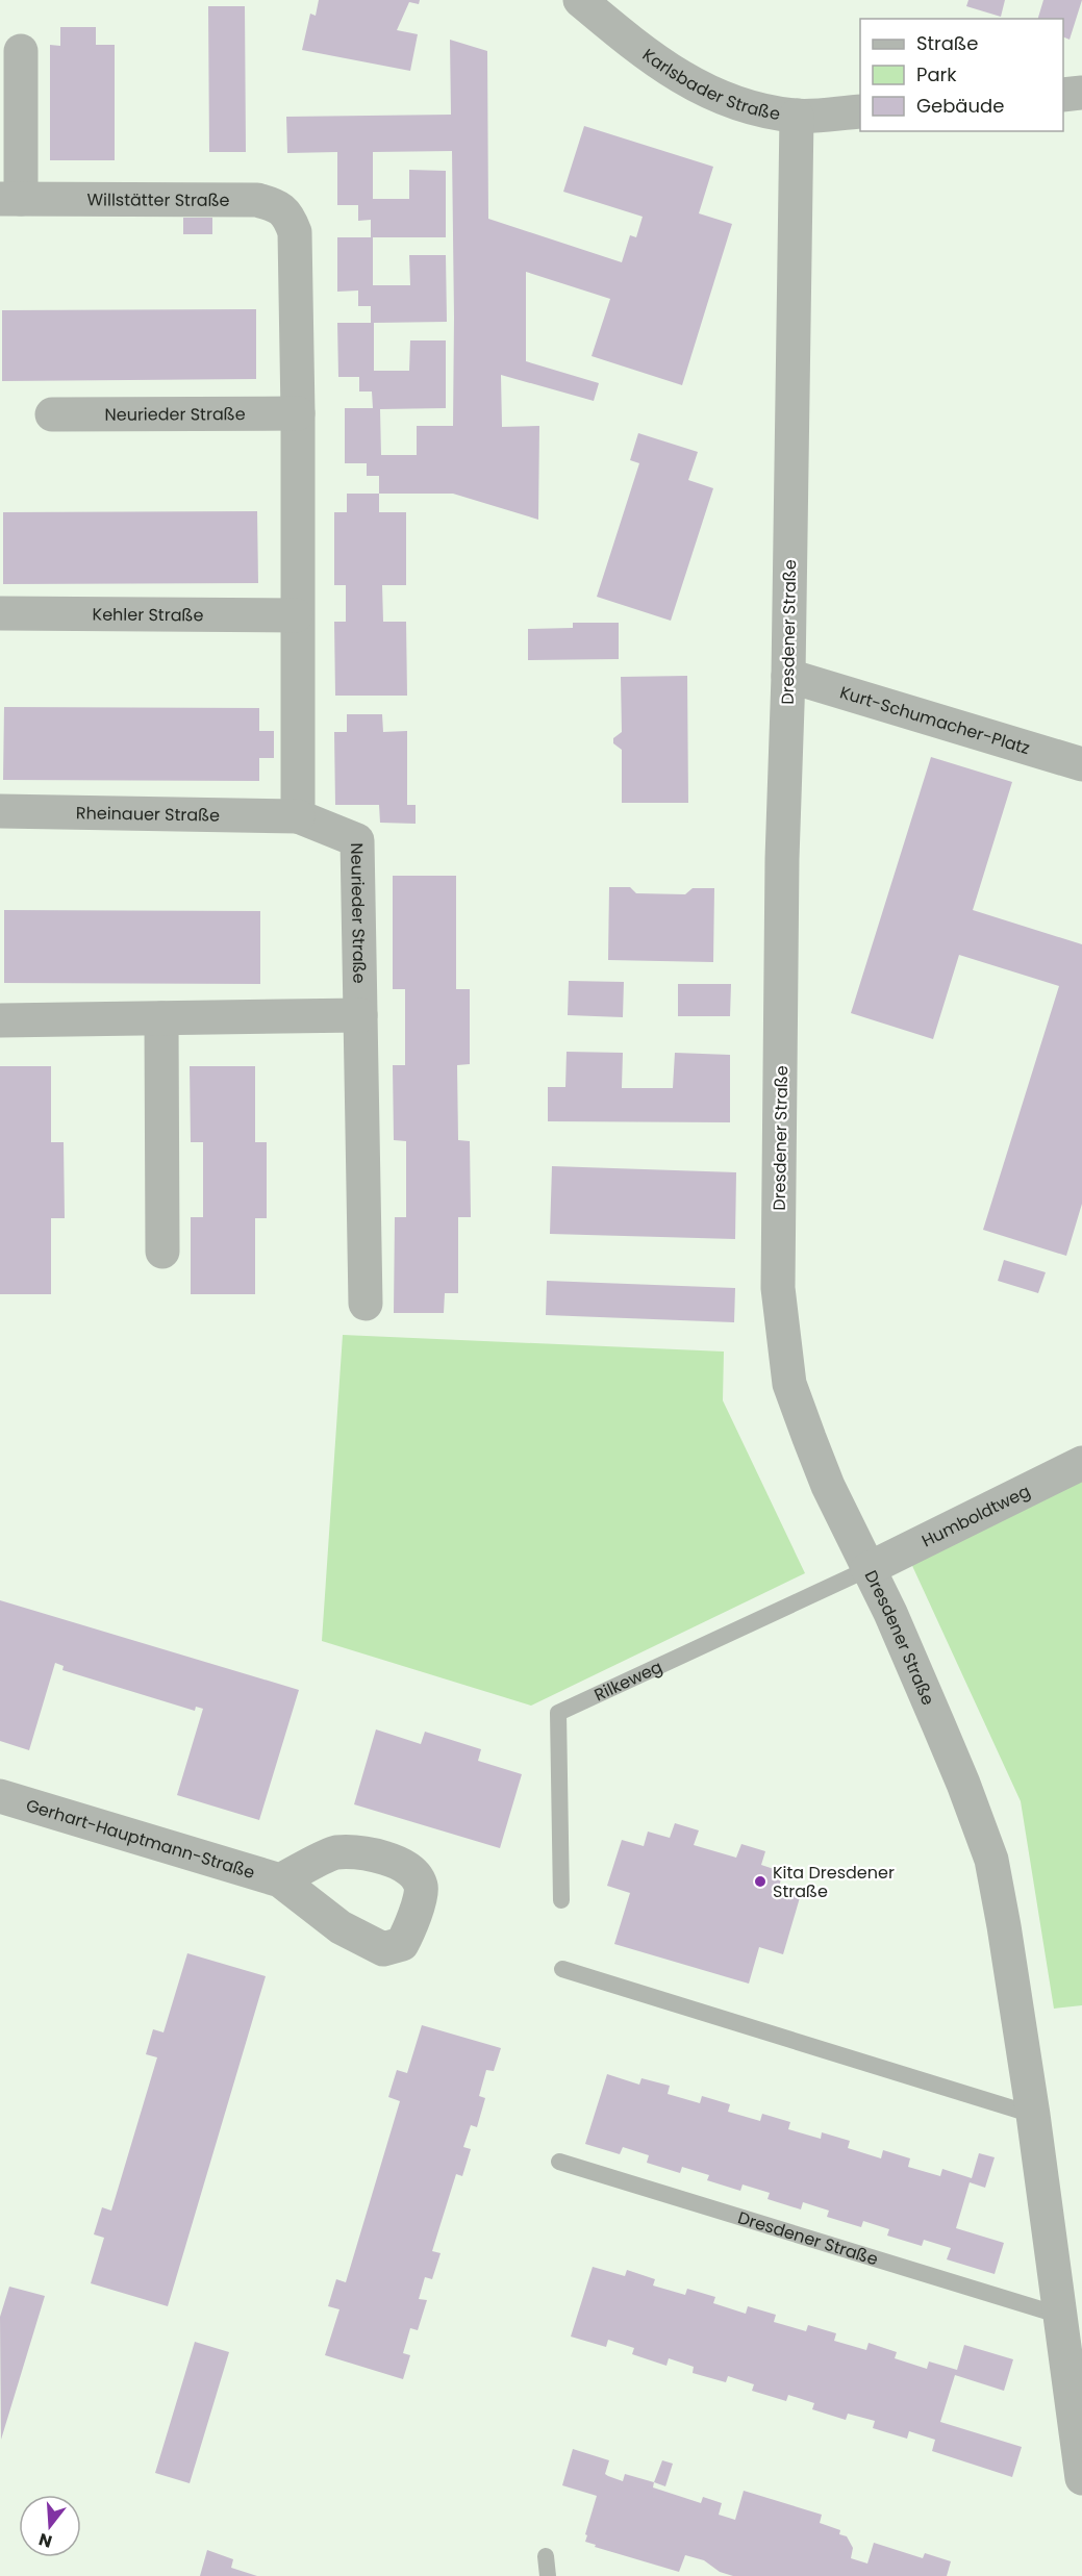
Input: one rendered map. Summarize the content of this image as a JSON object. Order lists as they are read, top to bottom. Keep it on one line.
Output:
{"streets":{"street":["Karlsbader Straße","Willstätter Straße","Neurieder Straße","Kehler Straße","Dresdener Straße","Kurt-Schumacher-Platz","Rheinauer Straße","Humboldtweg","Gerhart-Hauptmann-Straße"],"lane":["Rilkeweg"]},"crossings":[["Karlsbader Straße","Dresdener Straße"],["Willstätter Straße","Neurieder Straße"],["Neurieder Straße","Rheinauer Straße"],["Dresdener Straße","Kurt-Schumacher-Platz"],["Dresdener Straße","Humboldtweg"],["Dresdener Straße","Rilkeweg"],["Humboldtweg","Rilkeweg"]],"places":["Kita Dresdener Straße"],"legend":["Straße","Park","Gebäude"],"north":"bottom"}
